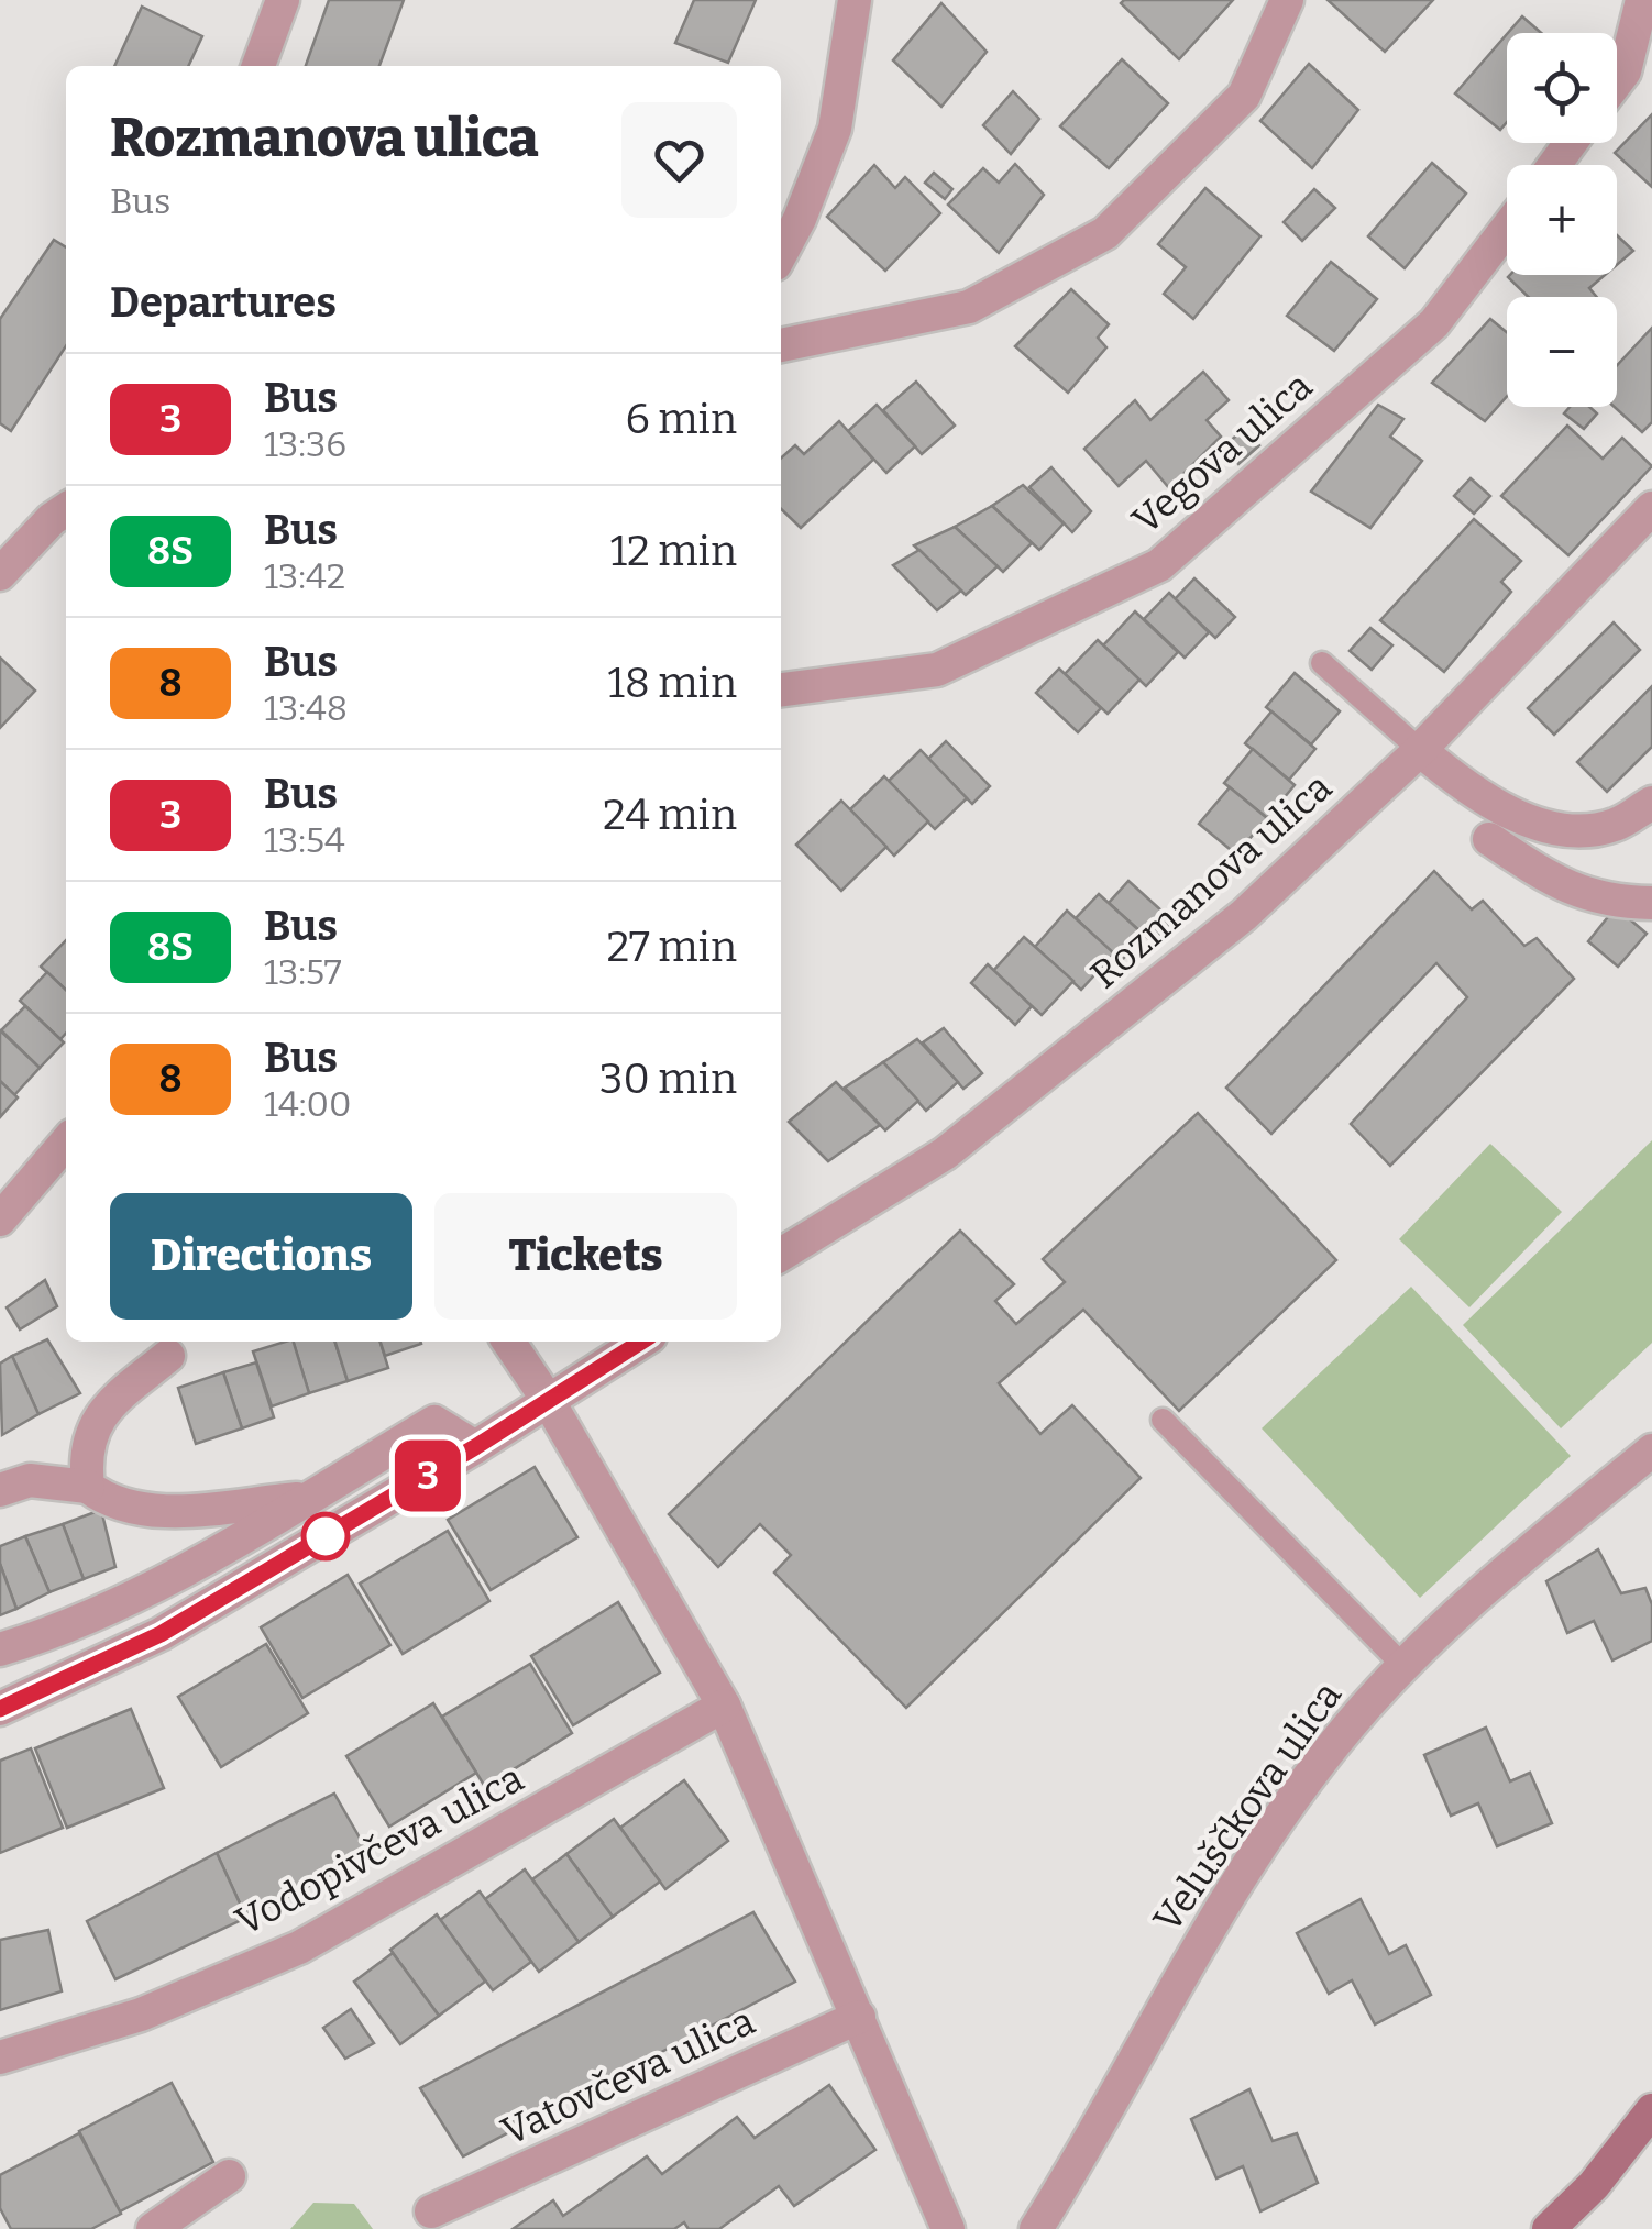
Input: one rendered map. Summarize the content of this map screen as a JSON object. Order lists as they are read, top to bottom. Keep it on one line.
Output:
{"streets":{"street":["Vegova ulica","Rozmanova ulica","Veluščkova ulica","Vodopivčeva ulica","Vatovčeva ulica"]},"lines":["bus line 3"],"page":{"on_map":"3","map_buttons":["+","−"],"heading":[["Rozmanova ulica","Bus"],"Departures"],"list":[{"mark":"3","name":"Bus","note":"13:36","value":"6 min"},{"mark":"8S","name":"Bus","note":"13:42","value":"12 min"},{"mark":"8","name":"Bus","note":"13:48","value":"18 min"},{"mark":"3","name":"Bus","note":"13:54","value":"24 min"},{"mark":"8S","name":"Bus","note":"13:57","value":"27 min"},{"mark":"8","name":"Bus","note":"14:00","value":"30 min"}],"buttons":["Directions","Tickets"]}}
